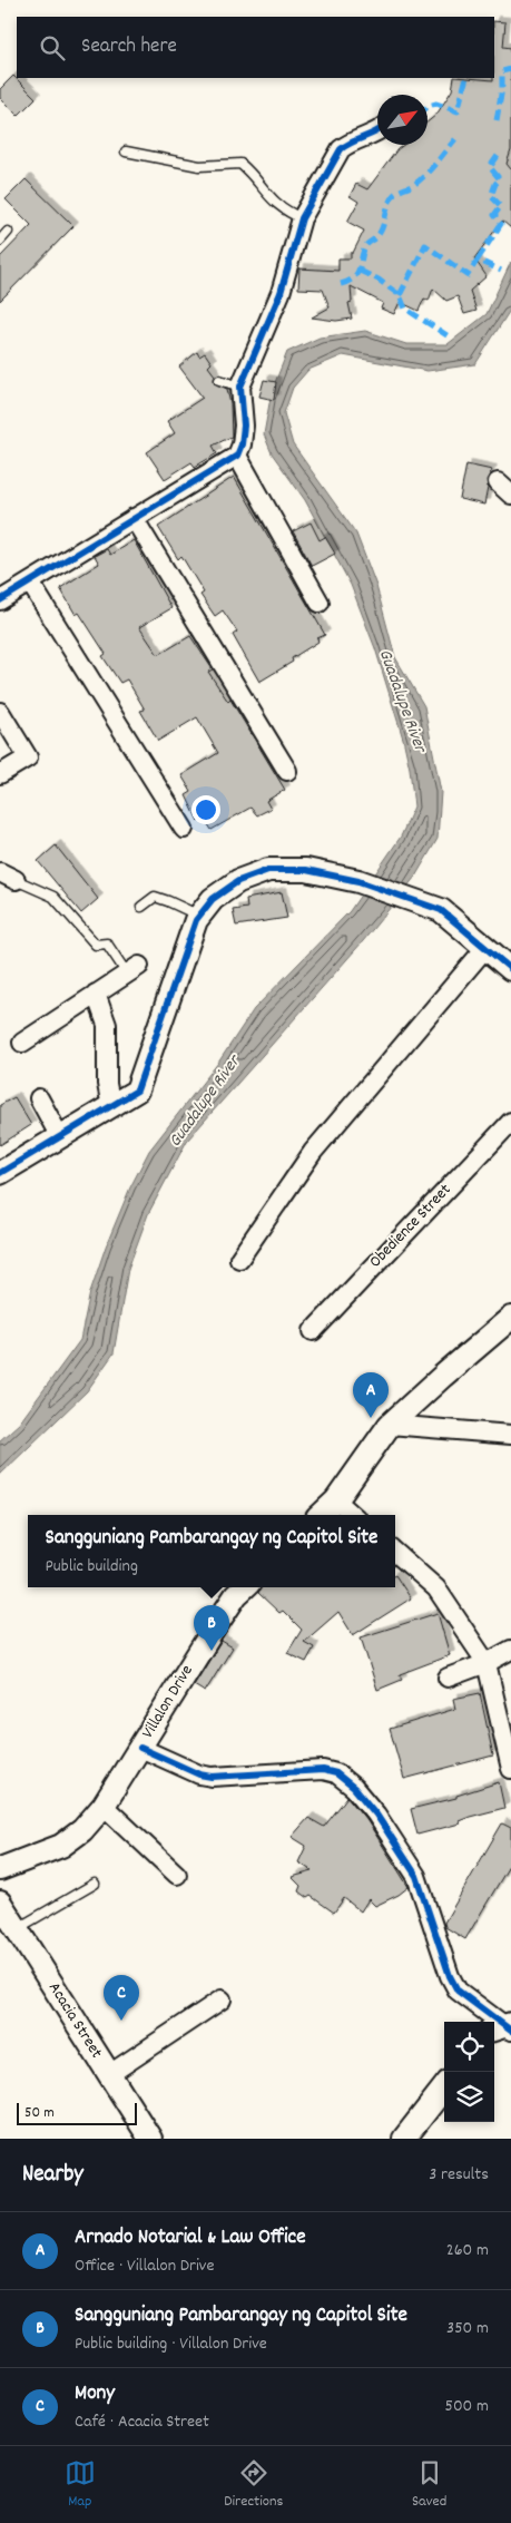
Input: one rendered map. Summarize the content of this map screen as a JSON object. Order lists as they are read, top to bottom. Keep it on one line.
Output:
{"streets":{"street":["Obedience Street","Villalon Drive","Acacia Street"]},"water":["Guadalupe River"],"scale_bar":"50 m","north":"top right","page":{"search":"Search here","pins":["A","B","C"],"popup":["Sangguniang Pambarangay ng Capitol Site","Public building"],"scale":"50 m","heading":["Nearby","3 results"],"list":[{"mark":"A","name":"Arnado Notarial & Law Office","note":"Office · Villalon Drive","value":"260 m"},{"mark":"B","name":"Sangguniang Pambarangay ng Capitol Site","note":"Public building · Villalon Drive","value":"350 m"},{"mark":"C","name":"Mony","note":"Café · Acacia Street","value":"500 m"}],"nav":["Map","Directions","Saved"]}}
